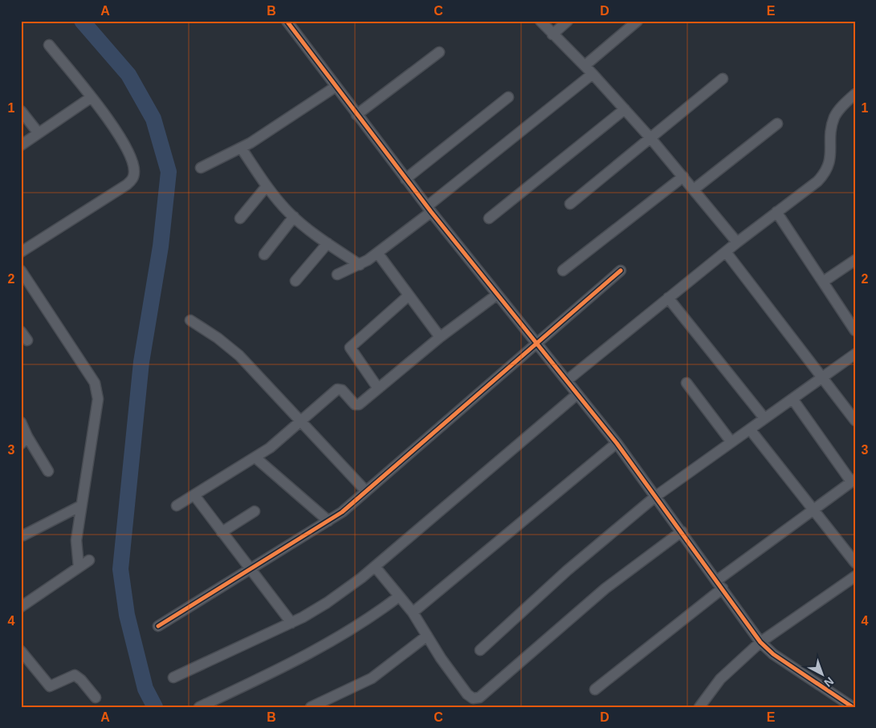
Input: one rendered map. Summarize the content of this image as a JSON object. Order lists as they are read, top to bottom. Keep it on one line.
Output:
{"north":"bottom right","grid":{"columns":["A","B","C","D","E"],"rows":["1","2","3","4"]}}
